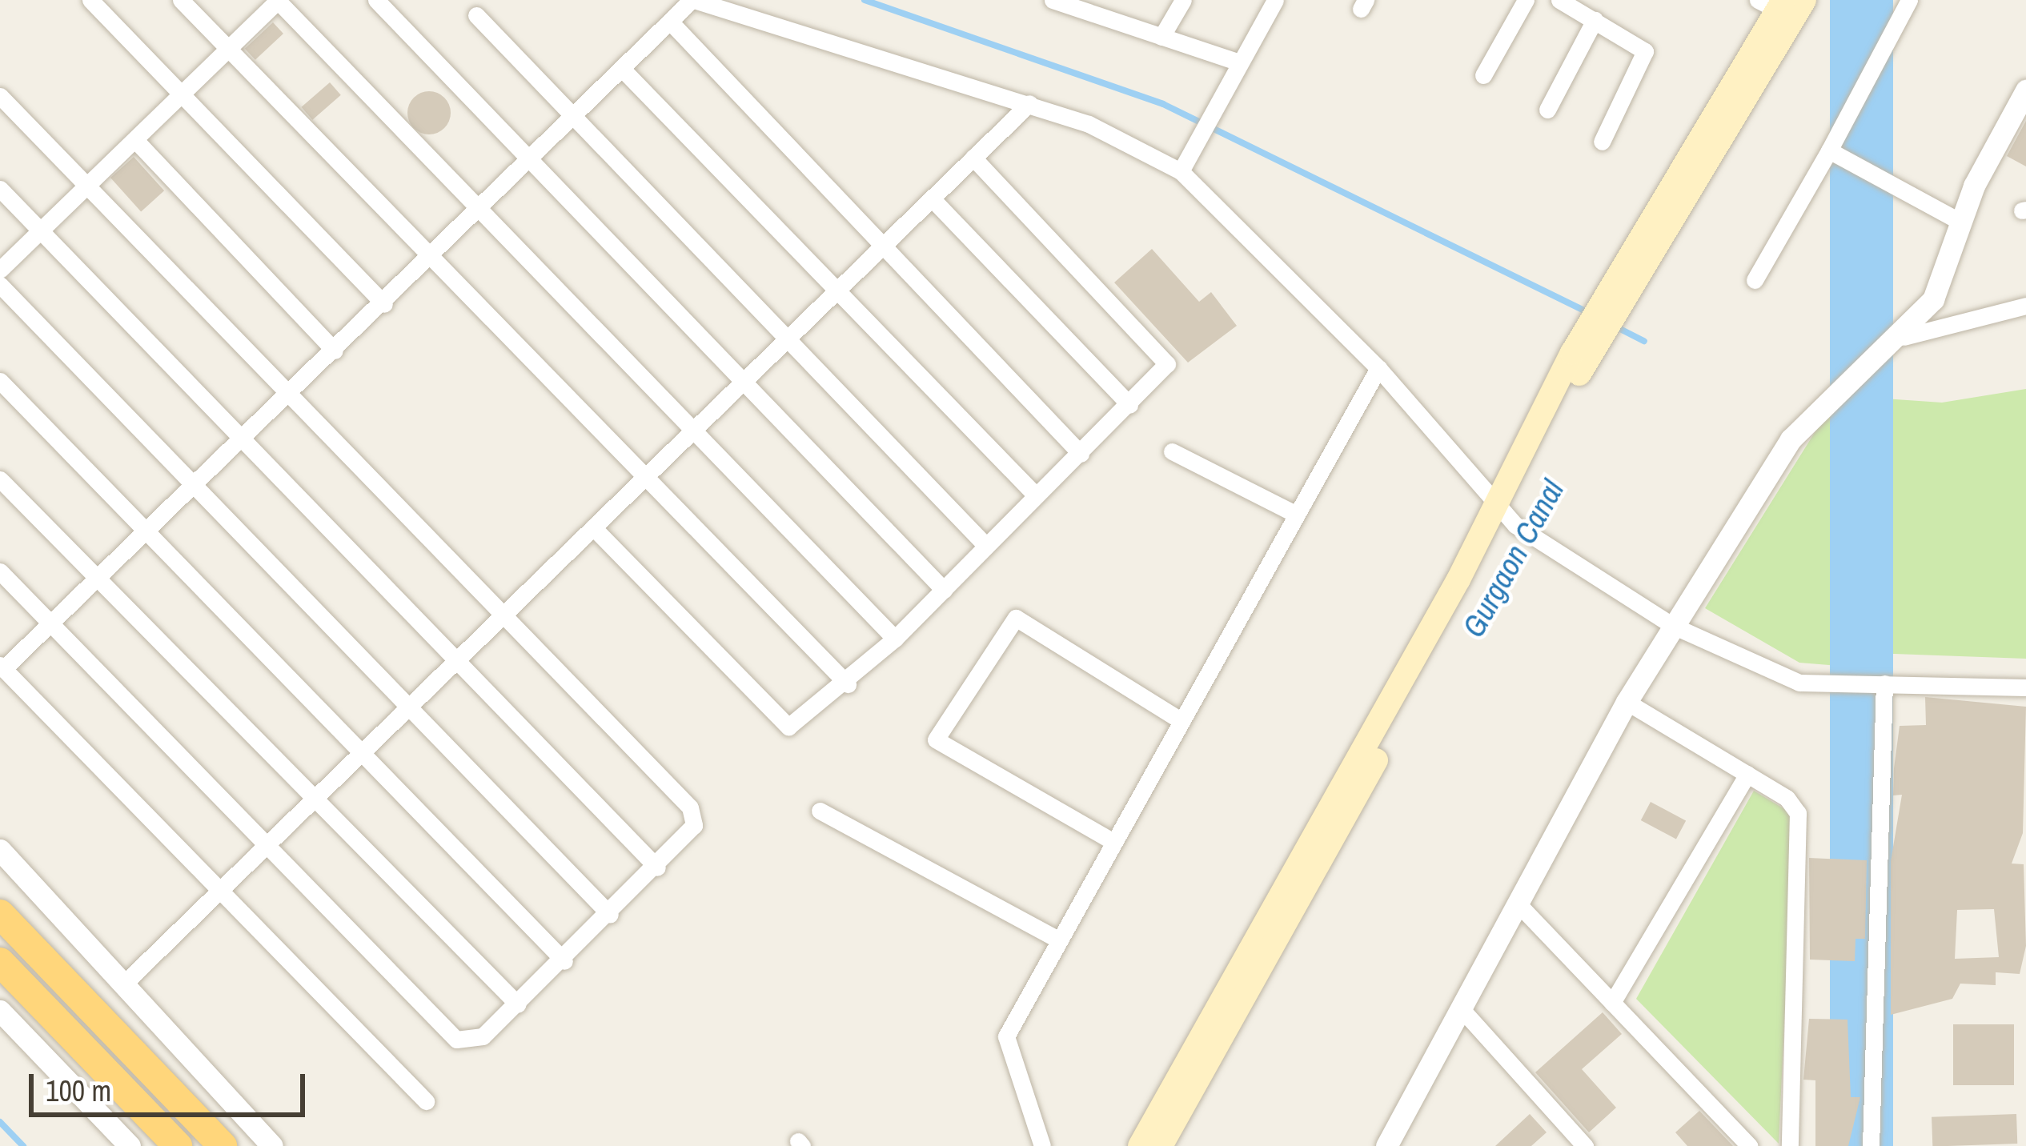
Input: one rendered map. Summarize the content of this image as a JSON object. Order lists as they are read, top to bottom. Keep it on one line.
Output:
{"water":["Gurgaon Canal"],"scale_bar":"100 m"}
